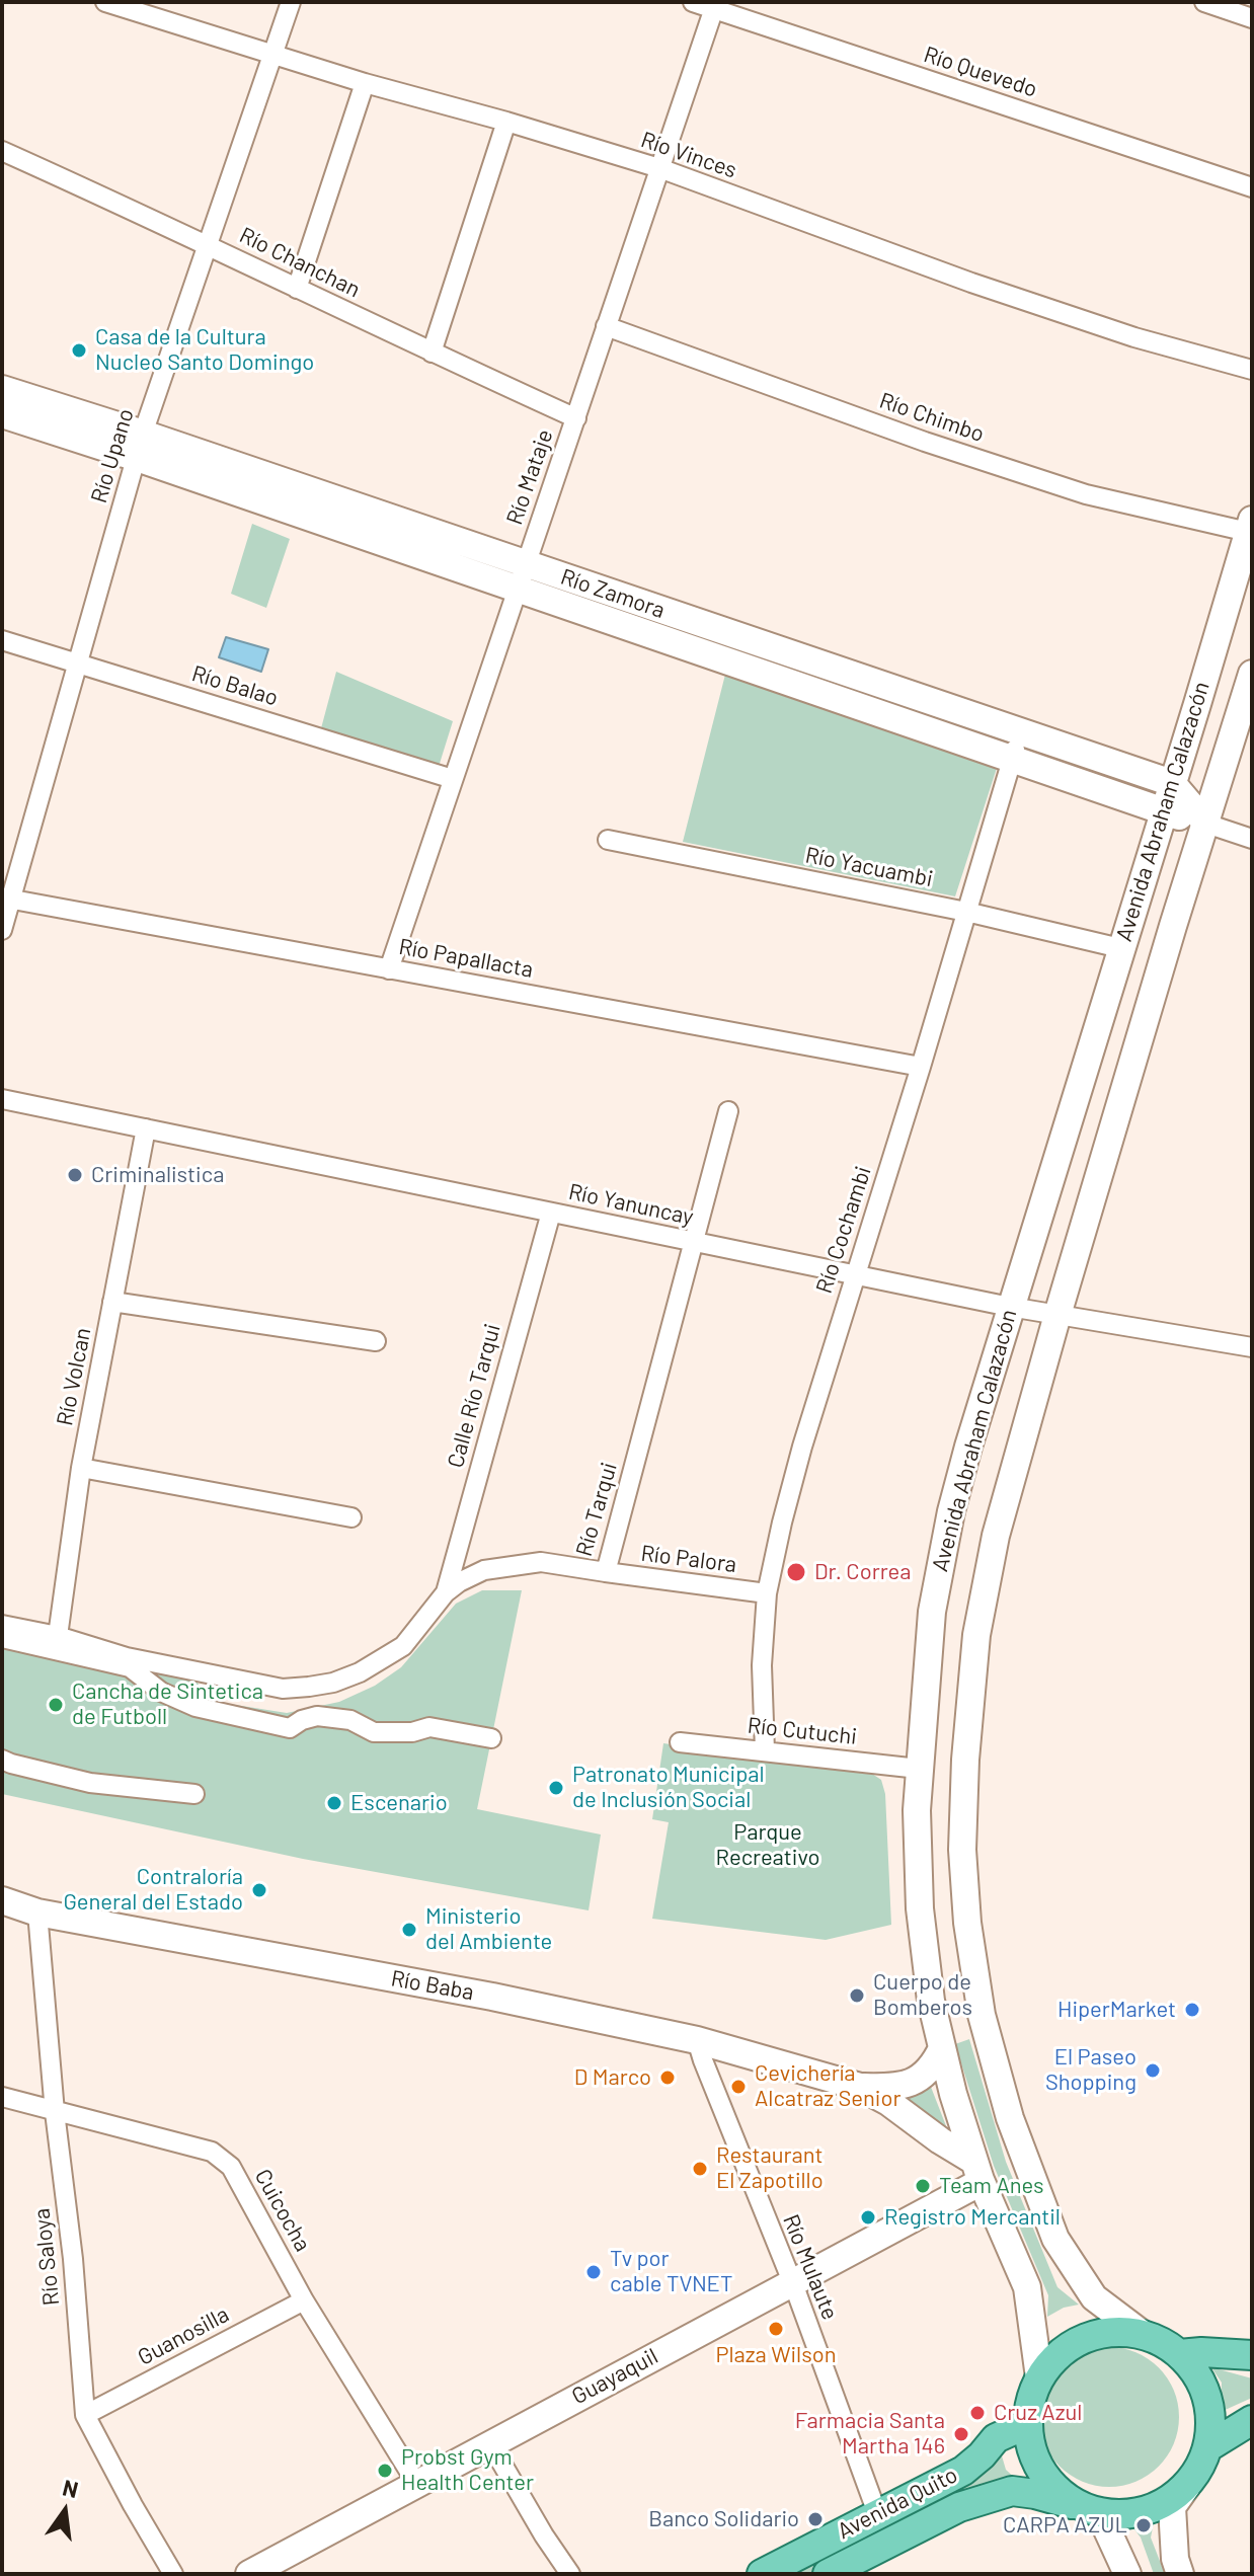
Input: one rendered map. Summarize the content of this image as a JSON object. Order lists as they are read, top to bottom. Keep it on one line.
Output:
{"streets":{"main road":["Avenida Quito"],"street":["Río Quevedo","Río Vinces","Río Chanchan","Río Chimbo","Río Upano","Río Mataje","Río Zamora","Río Balao","Avenida Abraham Calazacón","Río Yacuambi","Río Papallacta","Río Yanuncay","Río Cochambi","Río Volcan","Calle Río Tarqui","Río Tarqui","Río Palora","Río Cutuchi","Río Baba","Cuicocha","Río Saloya","Río Mulaute","Guanosilla","Guayaquil"]},"crossings":[["Río Quevedo","Río Mataje"],["Río Vinces","Río Upano"],["Río Vinces","Río Mataje"],["Río Chanchan","Río Upano"],["Río Chanchan","Río Mataje"],["Río Chimbo","Río Mataje"],["Río Chimbo","Avenida Abraham Calazacón"],["Río Upano","Río Zamora"],["Río Upano","Río Balao"],["Río Upano","Río Papallacta"],["Río Mataje","Río Zamora"],["Río Mataje","Río Balao"],["Río Mataje","Río Papallacta"],["Río Zamora","Avenida Abraham Calazacón"],["Río Zamora","Río Cochambi"],["Avenida Abraham Calazacón","Río Yacuambi"],["Avenida Abraham Calazacón","Río Yanuncay"],["Avenida Abraham Calazacón","Río Cutuchi"],["Avenida Abraham Calazacón","Río Baba"],["Avenida Abraham Calazacón","Guayaquil"],["Avenida Abraham Calazacón","Avenida Quito"],["Río Yacuambi","Río Cochambi"],["Río Papallacta","Río Cochambi"],["Río Yanuncay","Río Cochambi"],["Río Yanuncay","Río Volcan"],["Río Yanuncay","Calle Río Tarqui"],["Río Yanuncay","Río Tarqui"],["Río Cochambi","Río Palora"],["Río Cochambi","Río Cutuchi"],["Río Volcan","Río Tarqui"],["Calle Río Tarqui","Río Tarqui"],["Río Tarqui","Río Palora"],["Río Baba","Río Saloya"],["Río Baba","Río Mulaute"],["Río Baba","Guayaquil"],["Cuicocha","Río Saloya"],["Cuicocha","Guanosilla"],["Cuicocha","Guayaquil"],["Río Saloya","Guanosilla"],["Río Mulaute","Guayaquil"],["Río Mulaute","Avenida Quito"]],"parks":["Parque Recreativo"],"places":["Casa de la Cultura Nucleo Santo Domingo","Criminalistica","Dr. Correa","Cancha de Sintetica de Futboll","Patronato Municipal de Inclusión Social","Escenario","Contraloría General del Estado","Ministerio del Ambiente","Cuerpo de Bomberos","HiperMarket","El Paseo Shopping","D Marco","Cevichería Alcatraz Senior","Restaurant El Zapotillo","Team Anes","Registro Mercantil","Tv por cable TVNET","Plaza Wilson","Cruz Azul","Farmacia Santa Martha 146","Probst Gym Health Center","Banco Solidario","CARPA AZUL"],"north":"top"}
